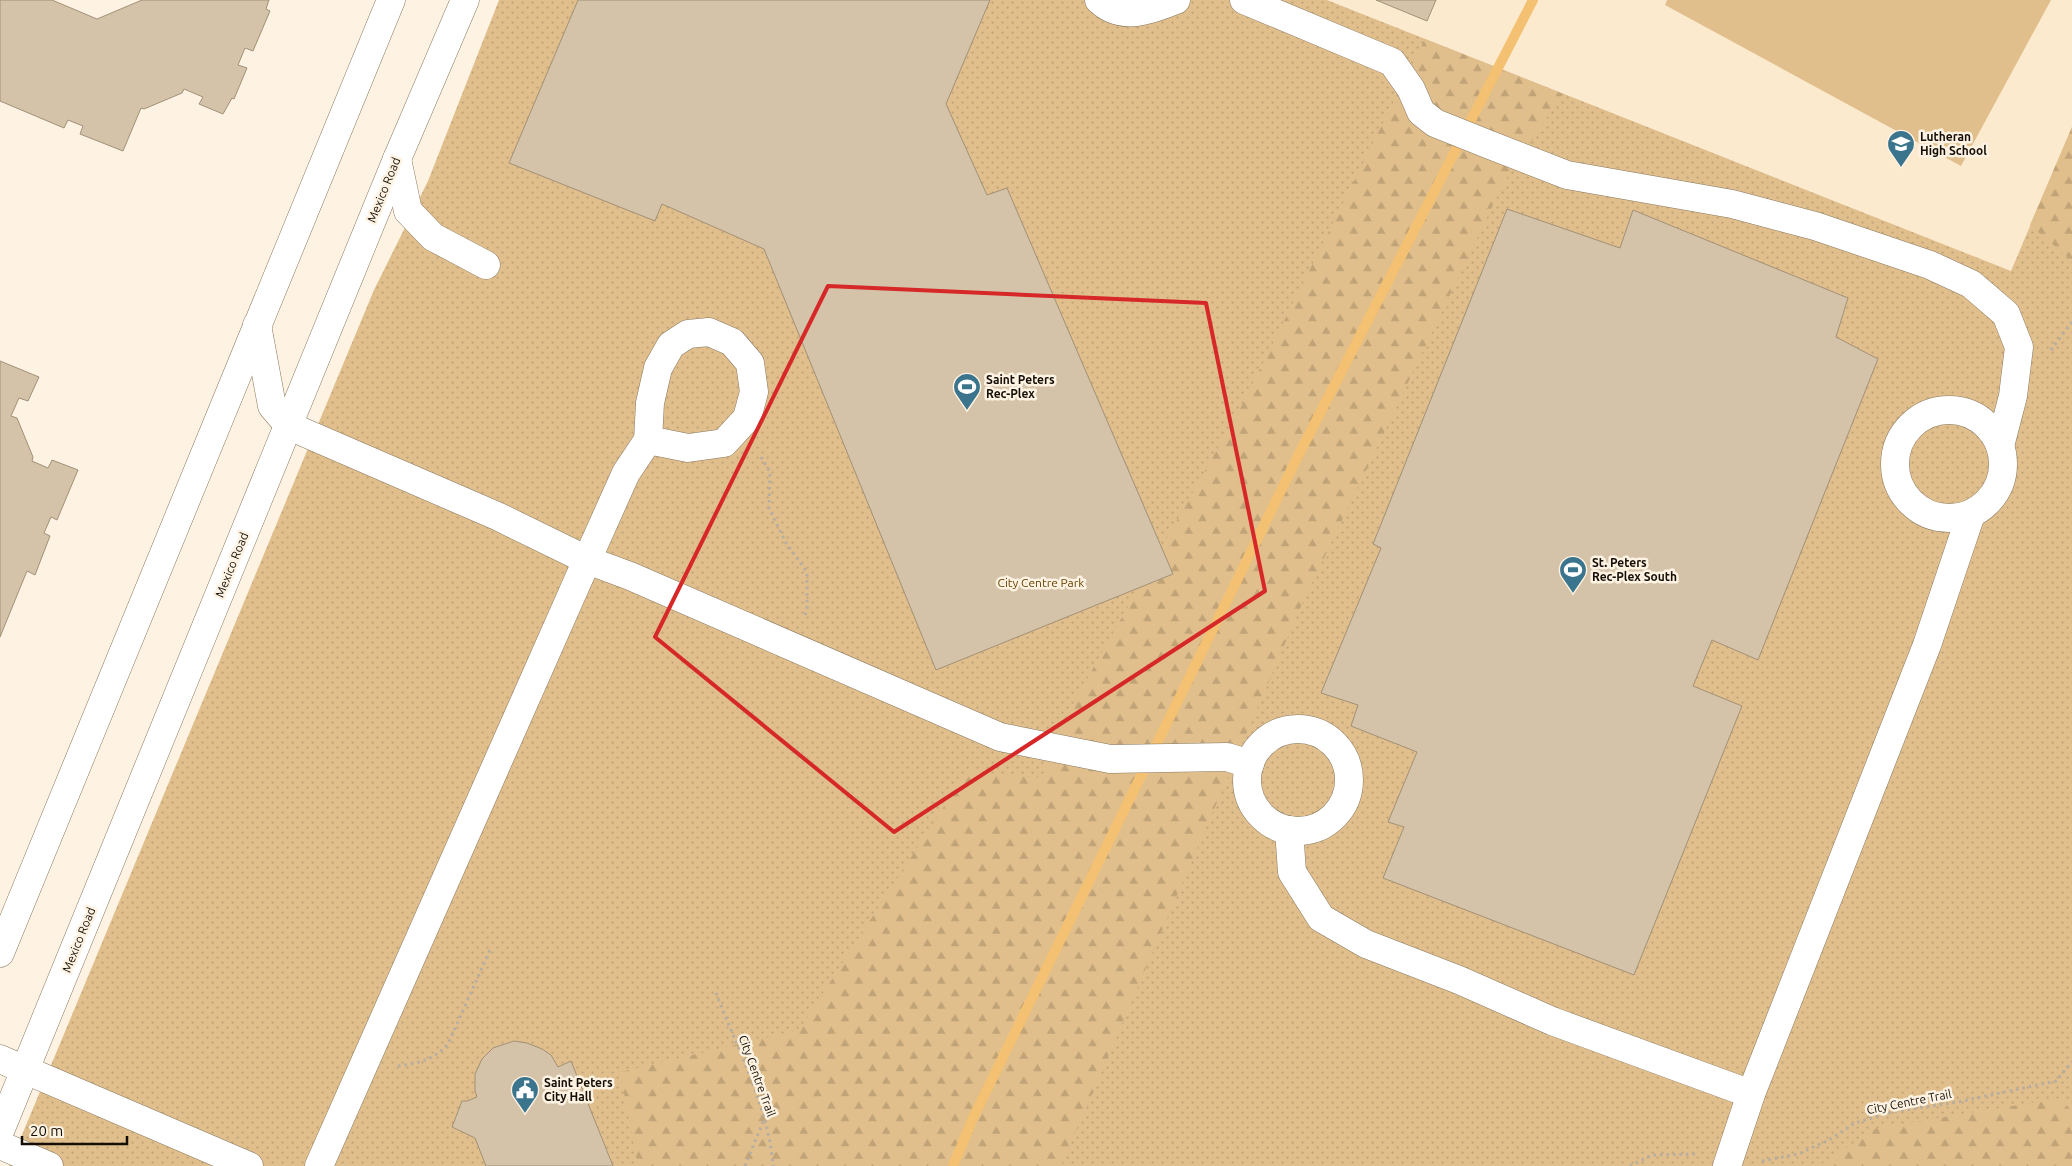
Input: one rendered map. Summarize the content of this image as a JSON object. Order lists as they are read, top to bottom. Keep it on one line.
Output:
{"streets":{"main road":["Mexico Road"],"path":["City Centre Trail"]},"parks":["City Centre Park"],"places":{"school or university":["Lutheran High School"],"sports":["Saint Peters Rec-Plex","St. Peters Rec-Plex South"],"public building":["Saint Peters City Hall"]},"scale_bar":"20 m"}
